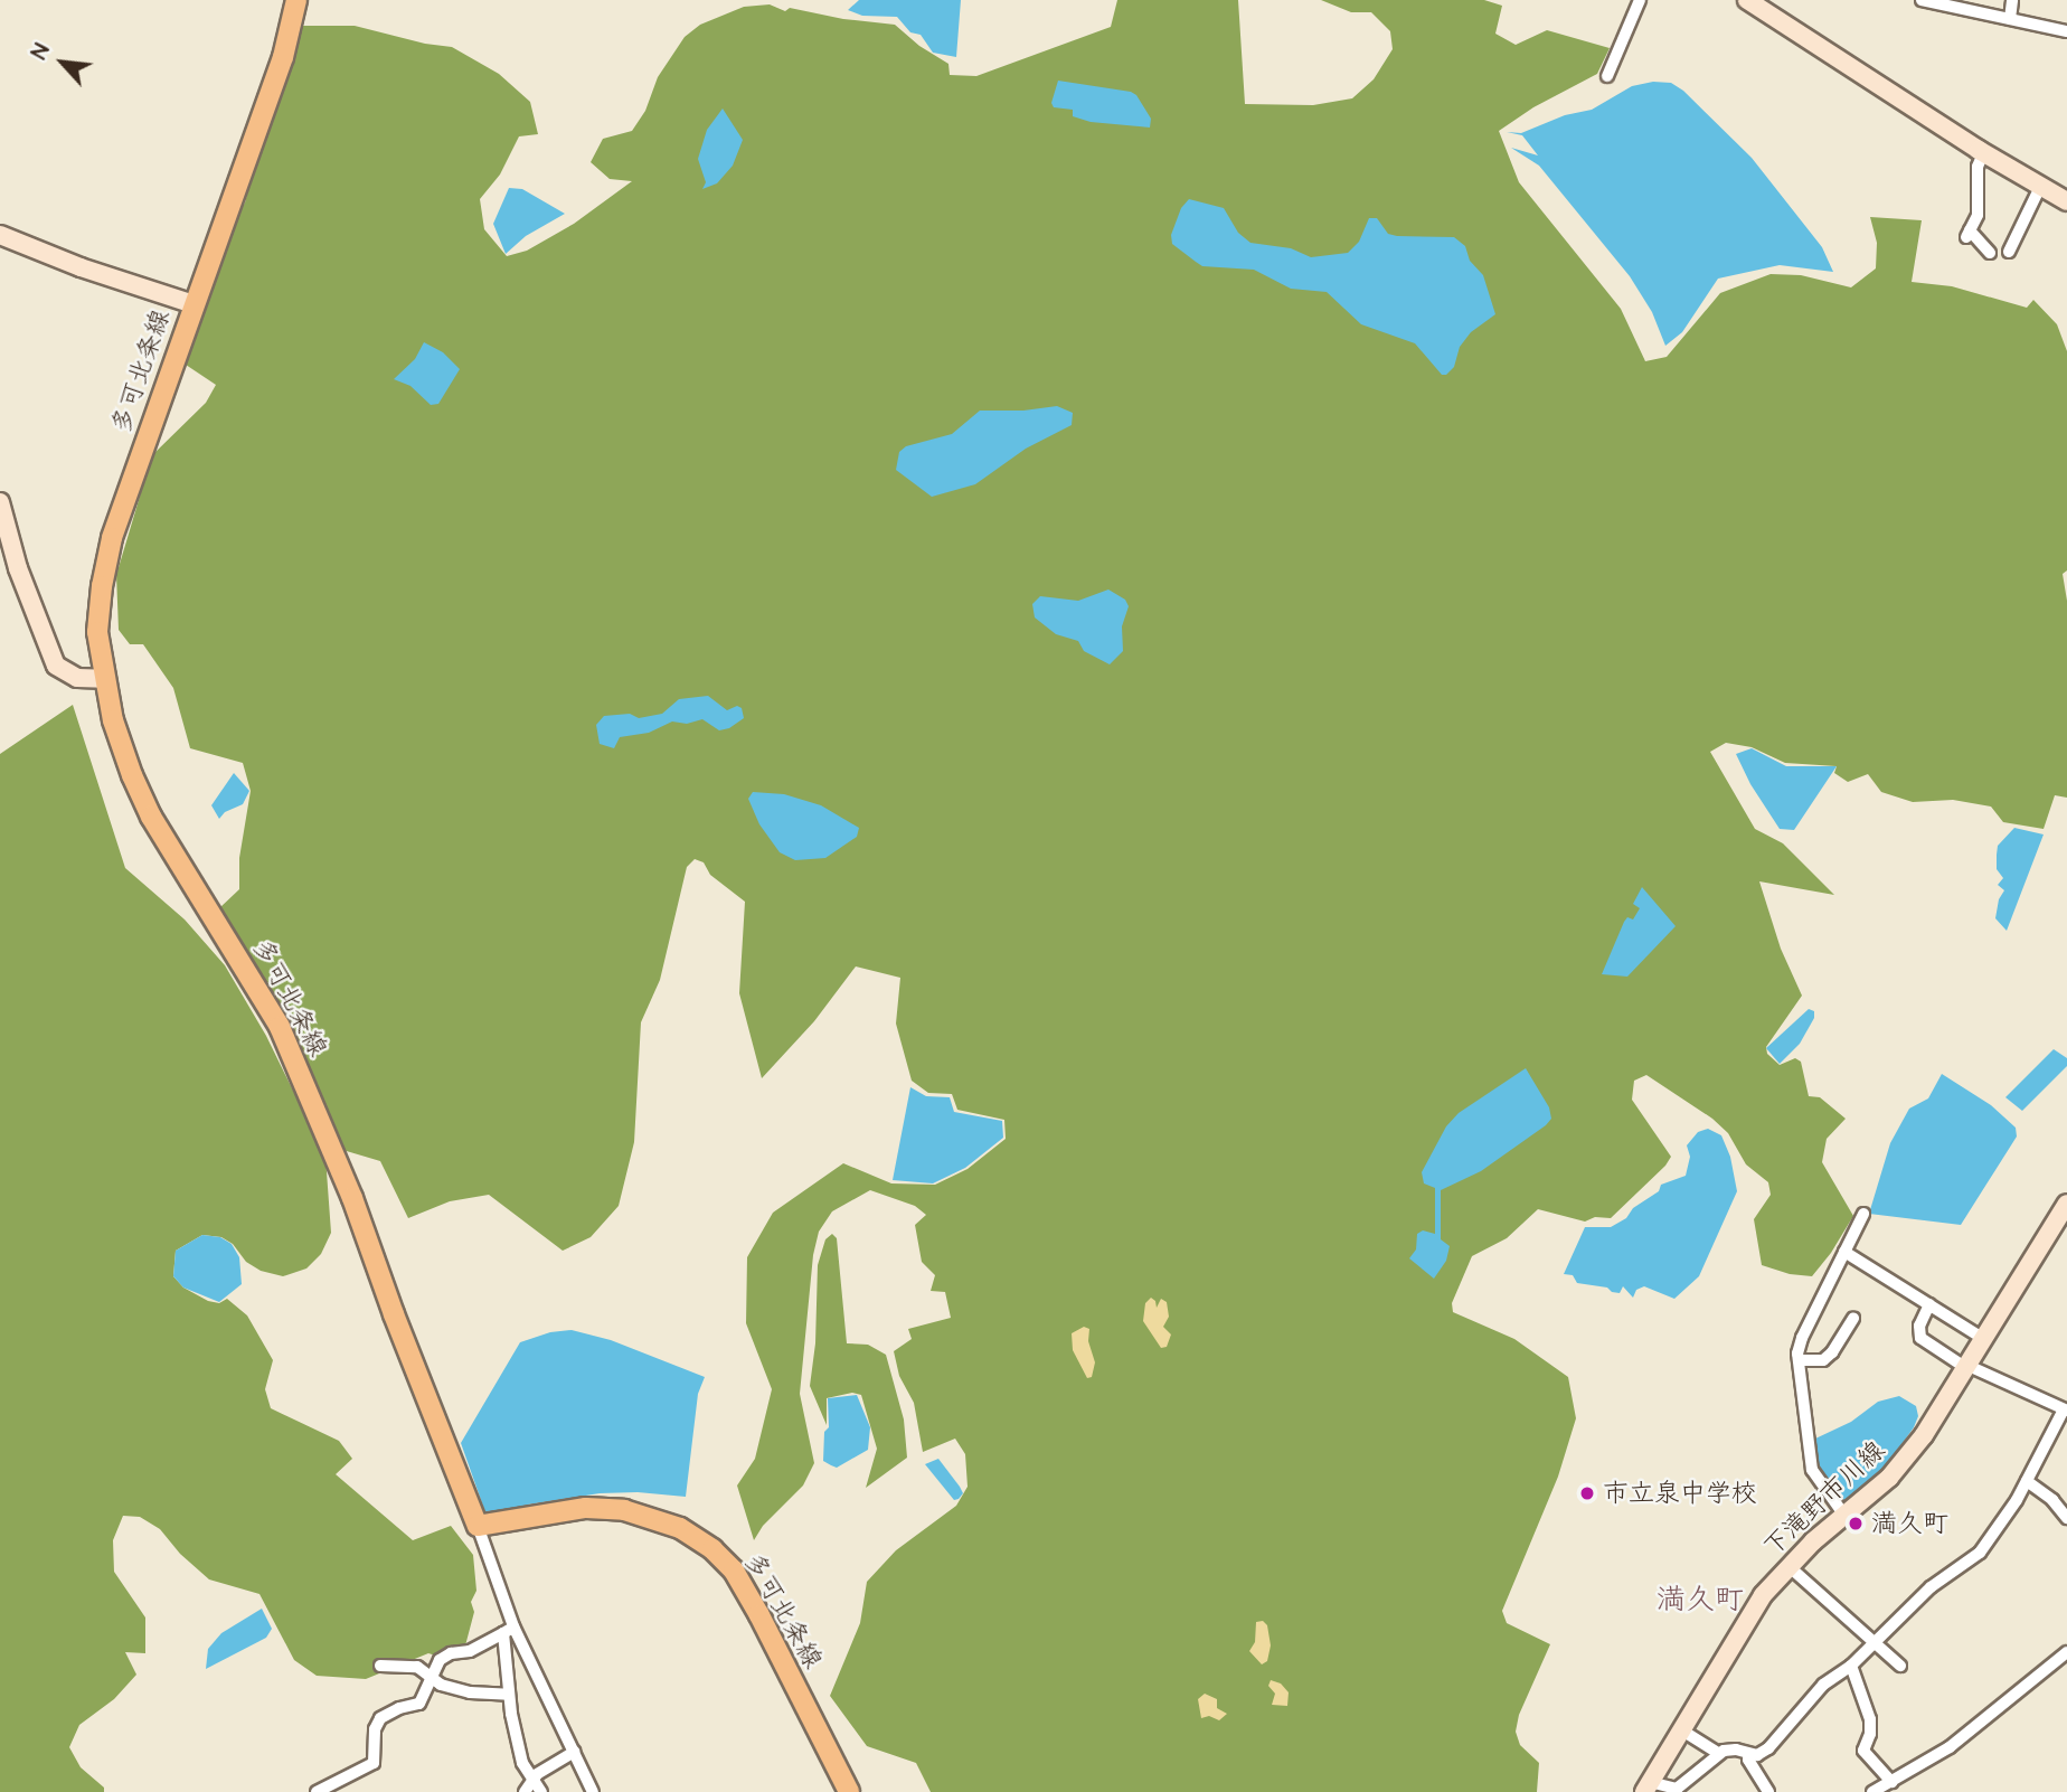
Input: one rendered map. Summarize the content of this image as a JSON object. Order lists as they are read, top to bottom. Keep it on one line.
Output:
{"streets":{"main road":["多可北条線"],"street":["下滝野市川線"]},"districts":["満久町"],"places":["市立泉中学校","満久町"],"north":"top left"}
